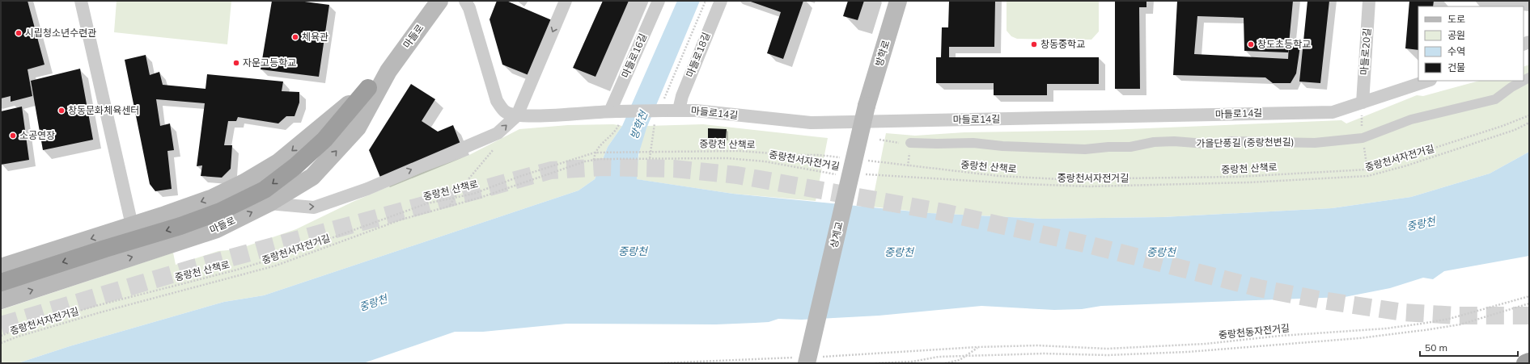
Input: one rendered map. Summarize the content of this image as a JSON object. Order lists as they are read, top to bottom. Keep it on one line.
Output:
{"streets":{"main road":["마들로","방학로","상계교"],"street":["마들로20길","마들로18길","마들로16길","마들로14길","가을단풍길 (중랑천변길)"],"path":["중랑천 산책로","중랑천서자전거길","중랑천동자전거길"]},"crossings":[["마들로20길","마들로14길"],["방학로","상계교"],["마들로18길","마들로14길"],["마들로16길","마들로14길"]],"water":["방학천","중랑천"],"places":["시립청소년수련관","체육관","창동중학교","창도초등학교","자운고등학교","창동문화체육센터","소공연장"],"legend":["도로","공원","수역","건물"],"scale_bar":"50 m"}
